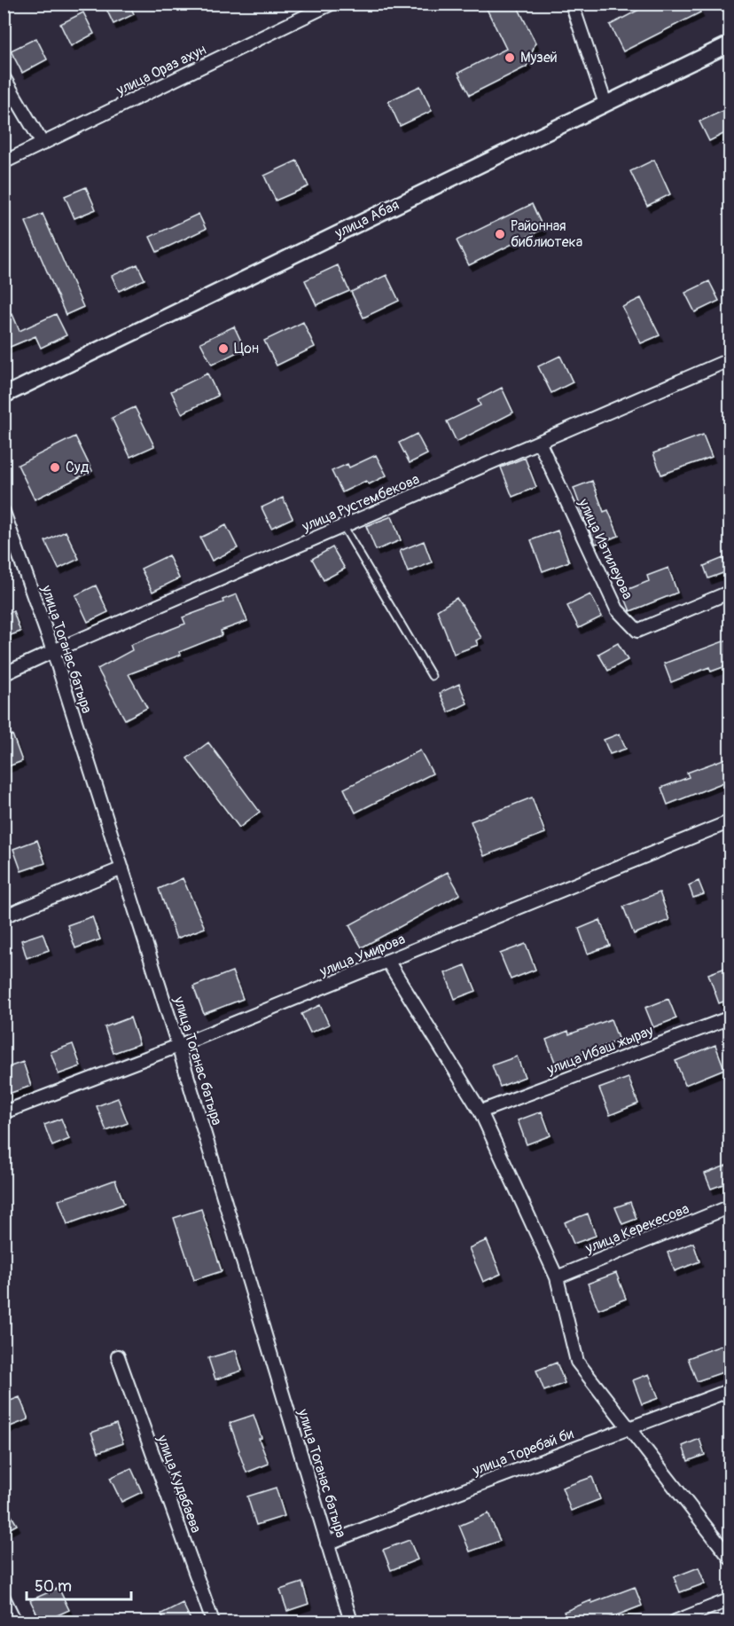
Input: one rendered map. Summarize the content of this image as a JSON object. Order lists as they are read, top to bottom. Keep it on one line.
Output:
{"streets":{"street":["улица Ораз ахун","улица Абая","улица Рустембекова","улица Изтилеуова","улица Тоганас батыра","улица Умирова","улица Ибаш жырау","улица Керекесова","улица Торебай би","улица Кудабаева"]},"crossings":[["улица Рустембекова","улица Изтилеуова"],["улица Рустембекова","улица Тоганас батыра"],["улица Тоганас батыра","улица Умирова"],["улица Тоганас батыра","улица Торебай би"]],"places":["Музей","Районная библиотека","Цон","Суд"],"scale_bar":"50 m"}
